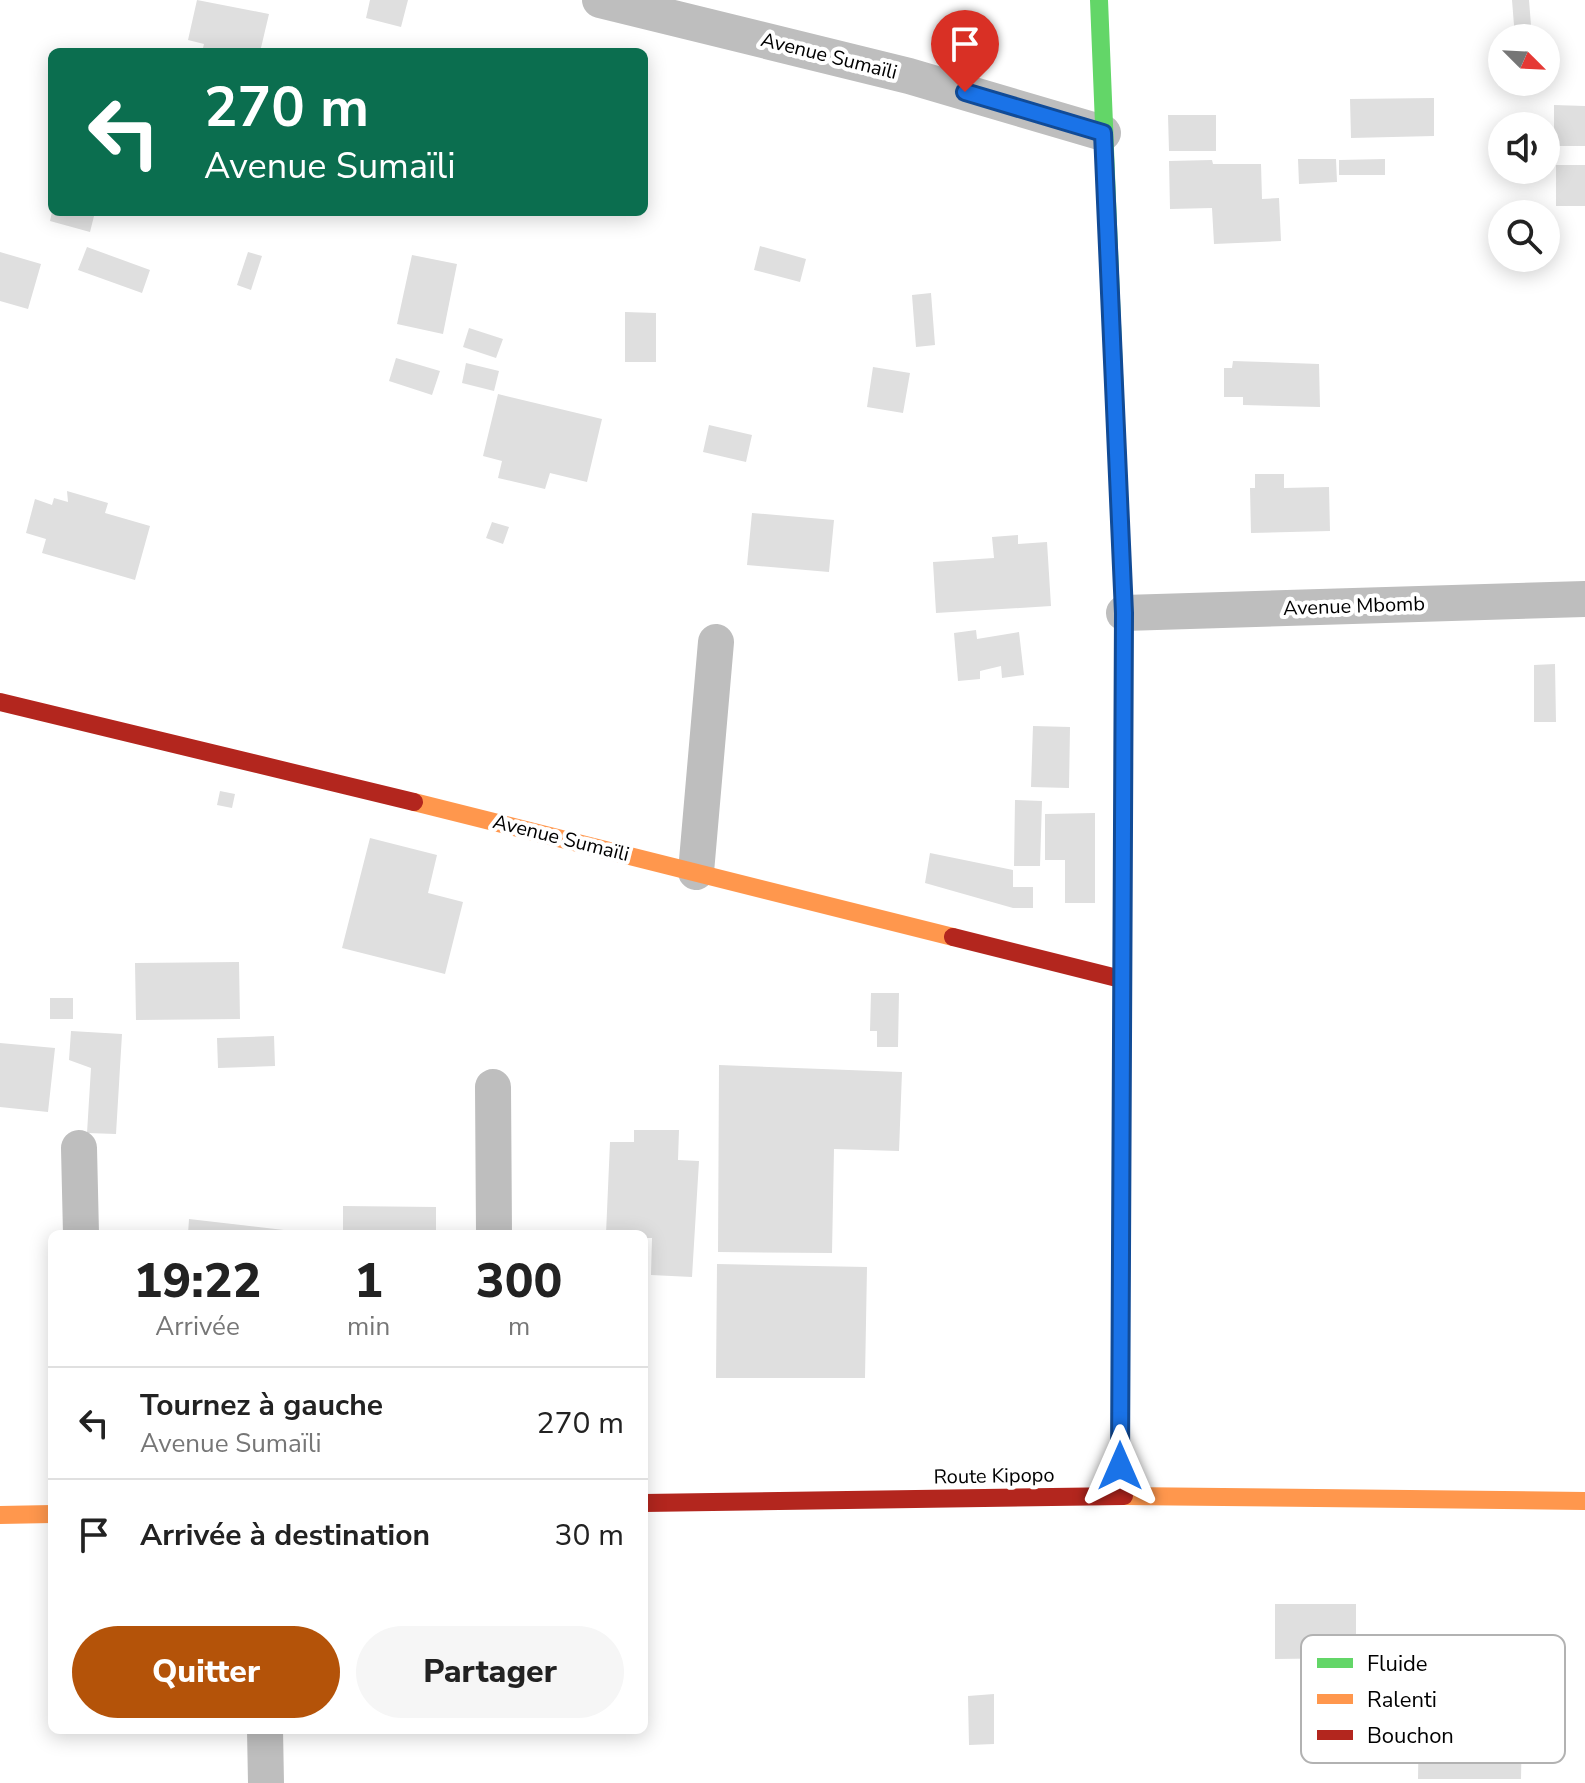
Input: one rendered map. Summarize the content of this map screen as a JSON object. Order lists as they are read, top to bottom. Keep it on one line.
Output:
{"streets":{"street":["Avenue Sumaïli","Avenue Mbomb","Route Kipopo"]},"legend":["Fluide","Ralenti","Bouchon"],"north":"bottom right","page":{"turn":["270 m","Avenue Sumaïli"],"eta":["19:22","Arrivée","1","min","300","m"],"list":[{"name":"Tournez à gauche","note":"Avenue Sumaïli","value":"270 m"},{"name":"Arrivée à destination","value":"30 m"}],"buttons":["Quitter","Partager"]}}
